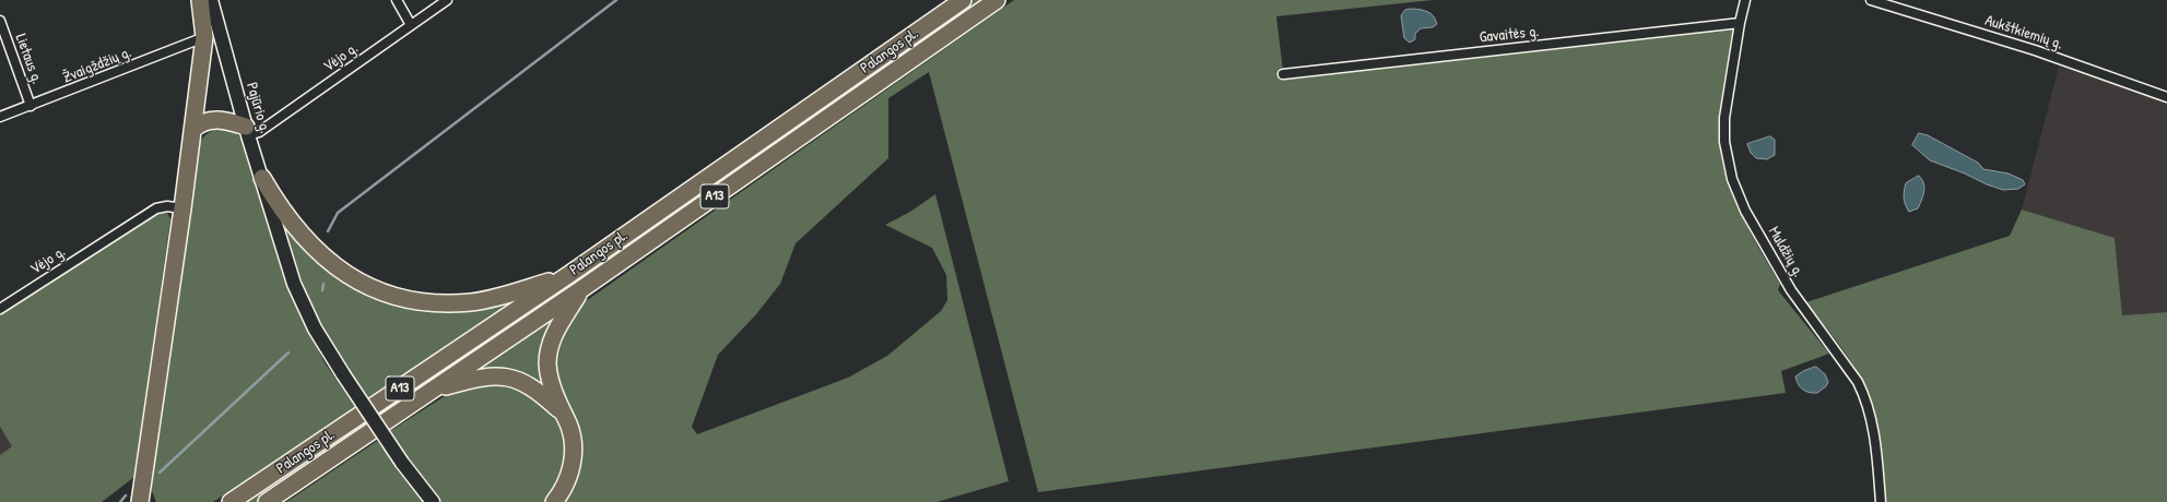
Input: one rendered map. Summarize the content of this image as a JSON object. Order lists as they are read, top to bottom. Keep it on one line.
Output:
{"streets":{"highway":["Palangos pl.","A13"],"main road":["Pajūrio g."],"street":["Aukštkiemių g.","Gavaitės g.","Vėjo g.","Lietaus g.","Žvaigždžių g.","Muldžių g."]},"crossings":[["Gavaitės g.","Muldžių g."],["Vėjo g.","Pajūrio g."],["Lietaus g.","Žvaigždžių g."]]}
